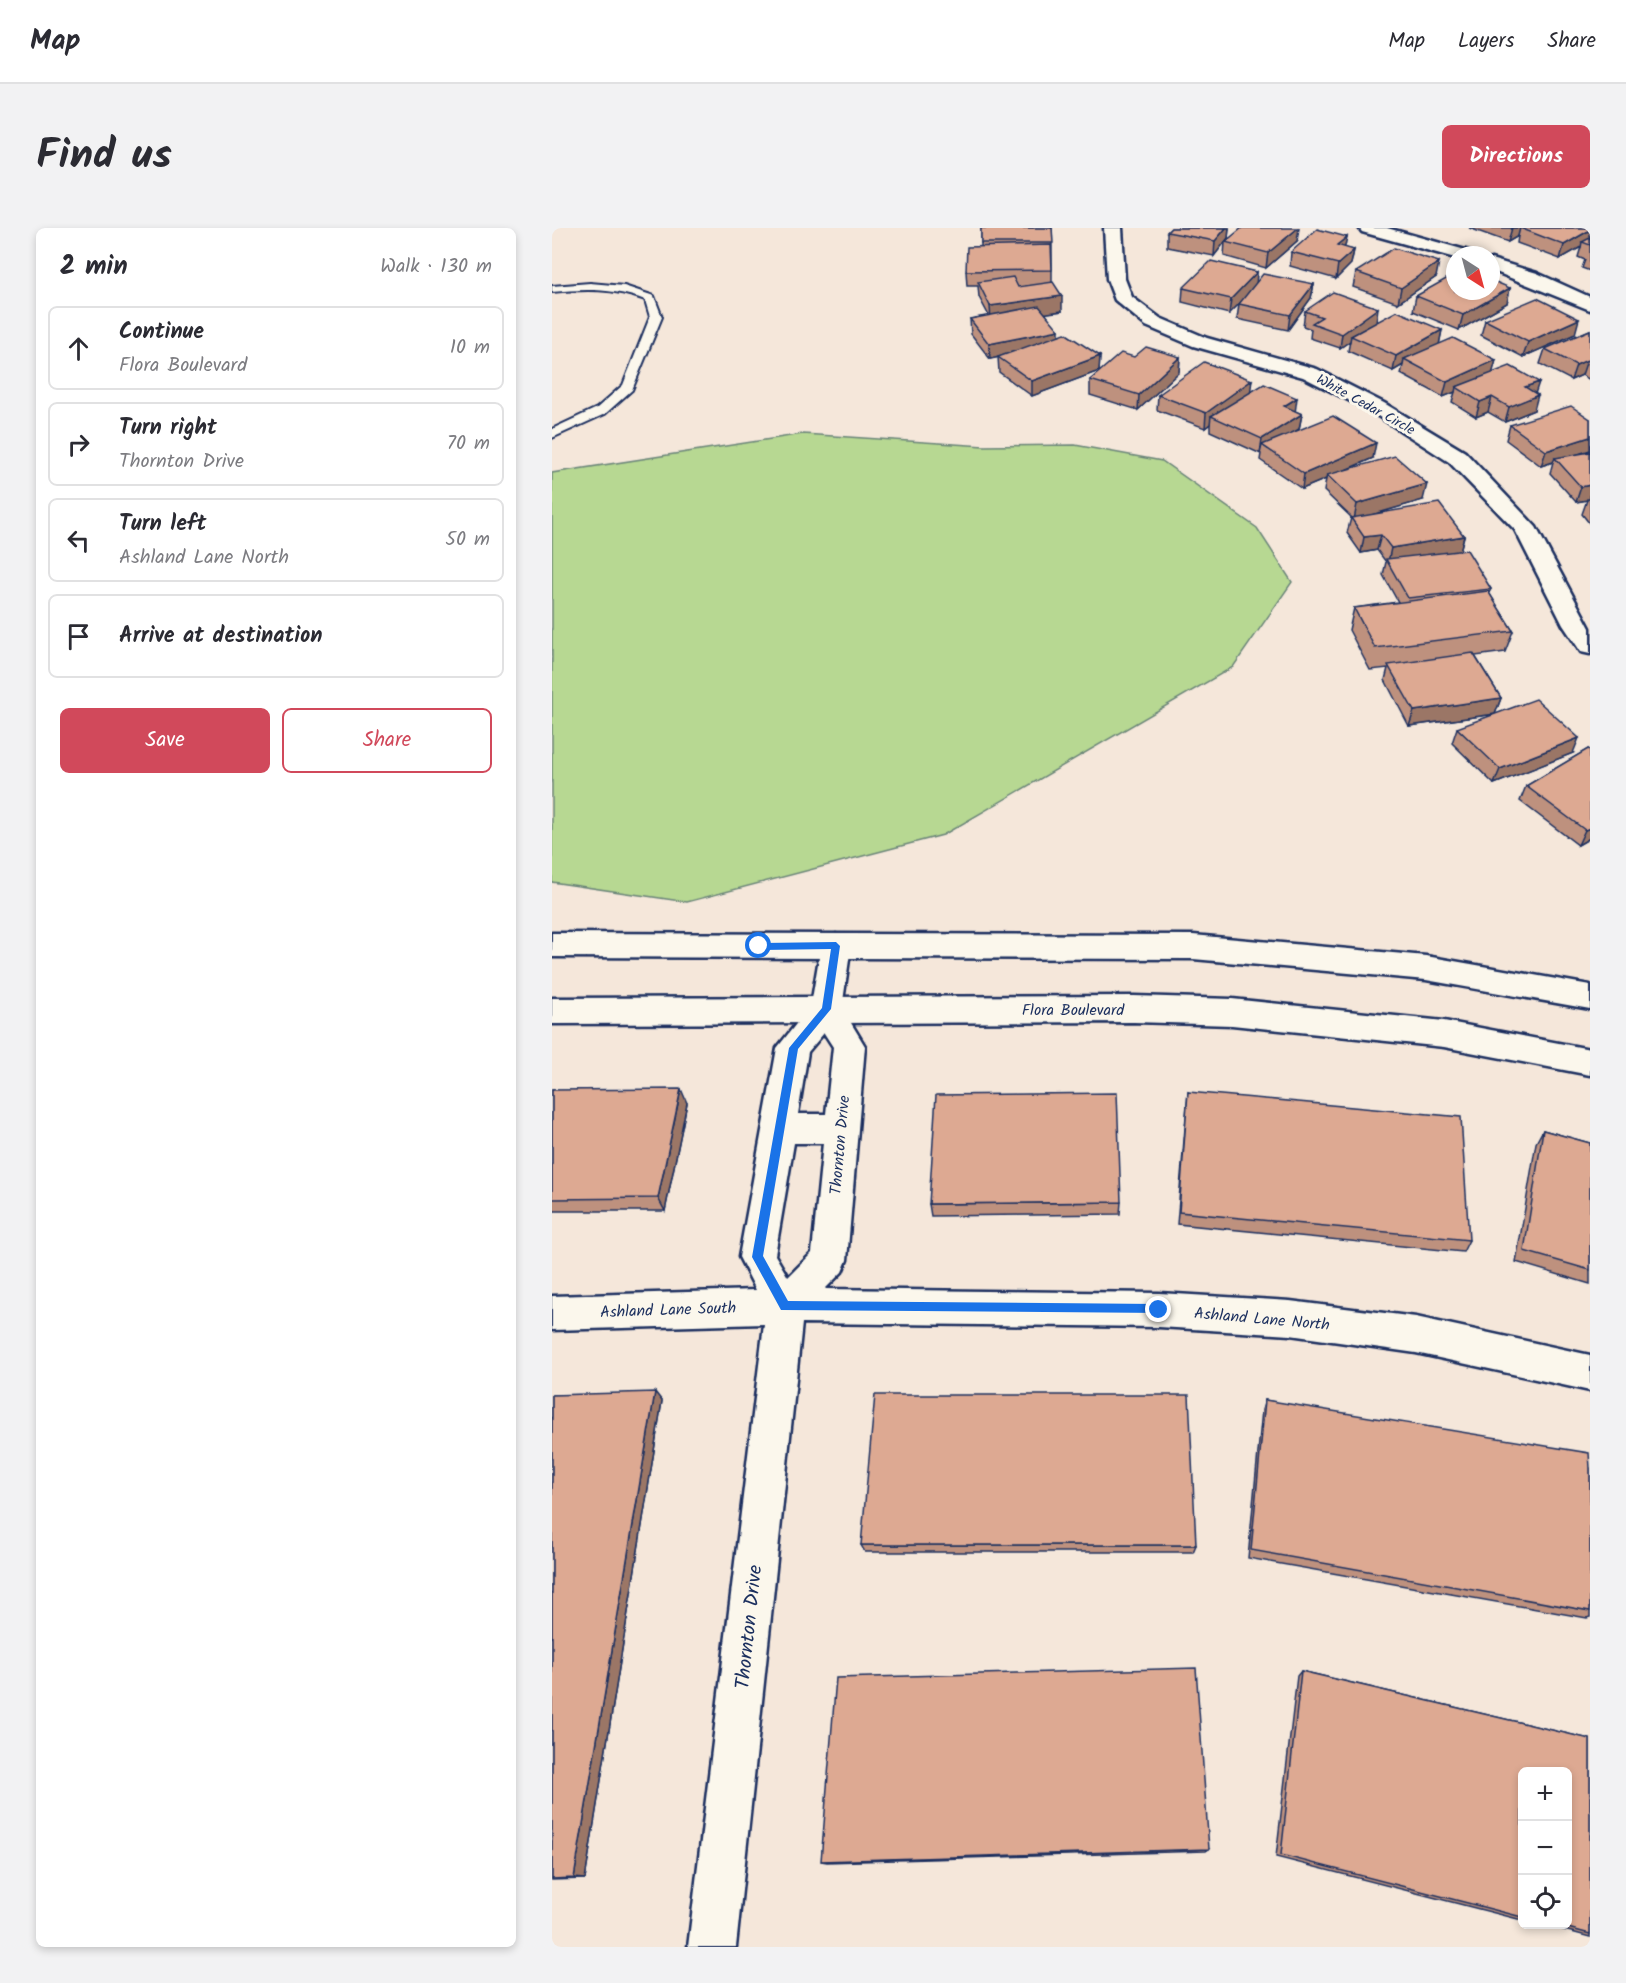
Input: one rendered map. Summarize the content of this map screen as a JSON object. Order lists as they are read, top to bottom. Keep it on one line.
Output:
{"streets":{"street":["White Cedar Circle","Flora Boulevard","Thornton Drive","Ashland Lane South","Ashland Lane North"]},"crossings":[["Flora Boulevard","Thornton Drive"],["Thornton Drive","Ashland Lane South"],["Thornton Drive","Ashland Lane North"],["Ashland Lane South","Ashland Lane North"]],"north":"bottom right","page":{"header":"Map","nav":["Map","Layers","Share"],"title":"Find us","buttons":["Directions",["Save","Share"]],"heading":["2 min","Walk · 130 m"],"list":[["Continue","Flora Boulevard","10 m"],["Turn right","Thornton Drive","70 m"],["Turn left","Ashland Lane North","50 m"],"Arrive at destination"],"map_buttons":["+","−"]}}
